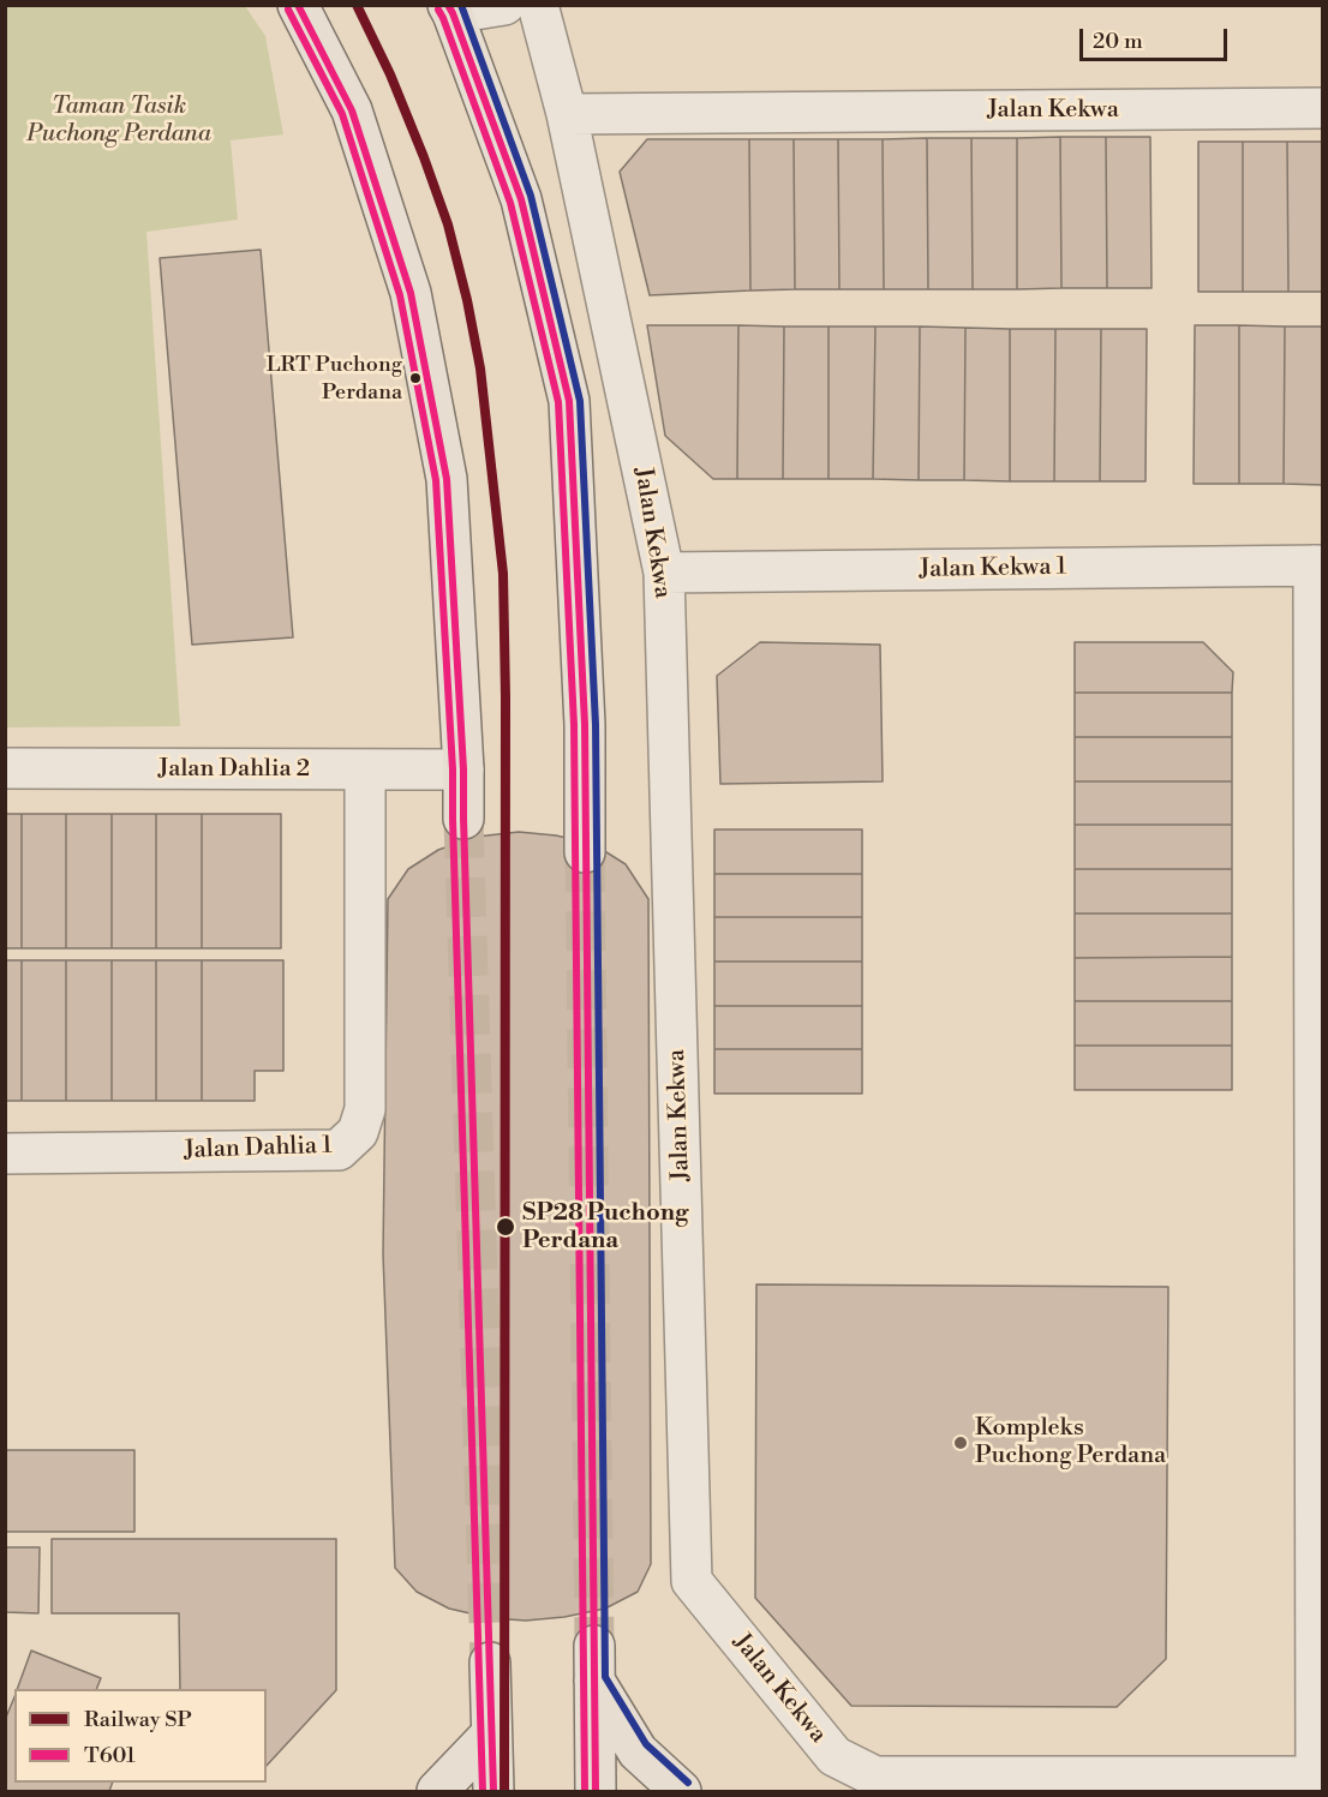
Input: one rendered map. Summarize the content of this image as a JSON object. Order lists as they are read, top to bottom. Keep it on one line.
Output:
{"streets":{"street":["Jalan Kekwa","Jalan Kekwa 1","Jalan Dahlia 2","Jalan Dahlia 1"]},"crossings":[["Jalan Kekwa","Jalan Kekwa 1"],["Jalan Dahlia 2","Jalan Dahlia 1"]],"parks":["Taman Tasik Puchong Perdana"],"places":["LRT Puchong Perdana","SP28 Puchong Perdana","Kompleks Puchong Perdana"],"lines":["rail line SP","transit line T601"],"legend":["Railway SP","T601"],"scale_bar":"20 m"}
